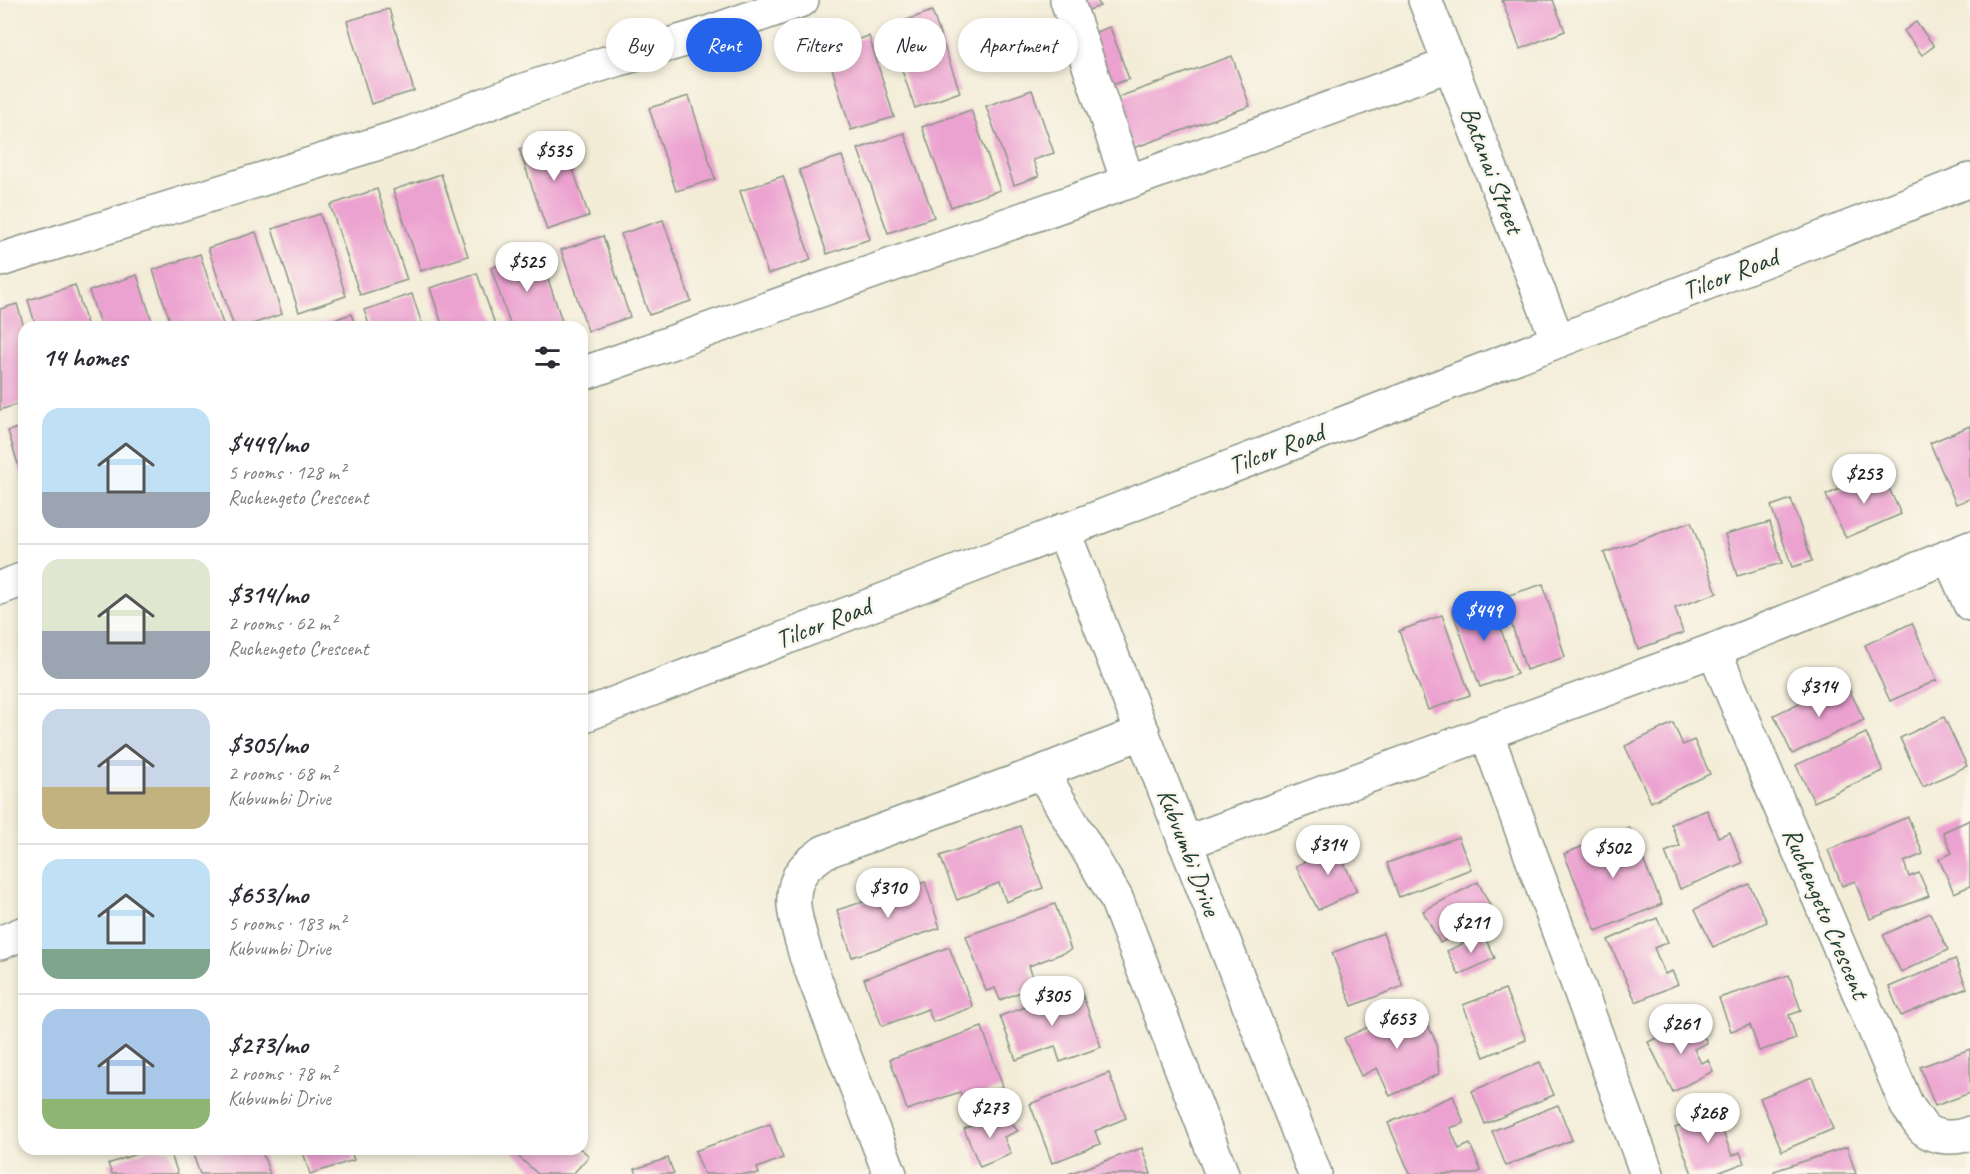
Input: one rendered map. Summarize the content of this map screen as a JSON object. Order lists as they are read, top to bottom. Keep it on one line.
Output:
{"streets":{"street":["Batanai Street","Tilcor Road","Kubvumbi Drive","Ruchengeto Crescent"]},"crossings":[["Batanai Street","Tilcor Road"],["Tilcor Road","Kubvumbi Drive"]],"page":{"chip":["Buy","Rent","Filters","New","Apartment"],"price":["$535","$525","$253","$449","$314","$314","$502","$310","$211","$305","$653","$261","$273","$268"],"heading":"14 homes","list":[{"name":"$449/mo","note":"5 rooms · 128 m² · Ruchengeto Crescent"},{"name":"$314/mo","note":"2 rooms · 62 m² · Ruchengeto Crescent"},{"name":"$305/mo","note":"2 rooms · 68 m² · Kubvumbi Drive"},{"name":"$653/mo","note":"5 rooms · 183 m² · Kubvumbi Drive"},{"name":"$273/mo","note":"2 rooms · 78 m² · Kubvumbi Drive"}]}}
